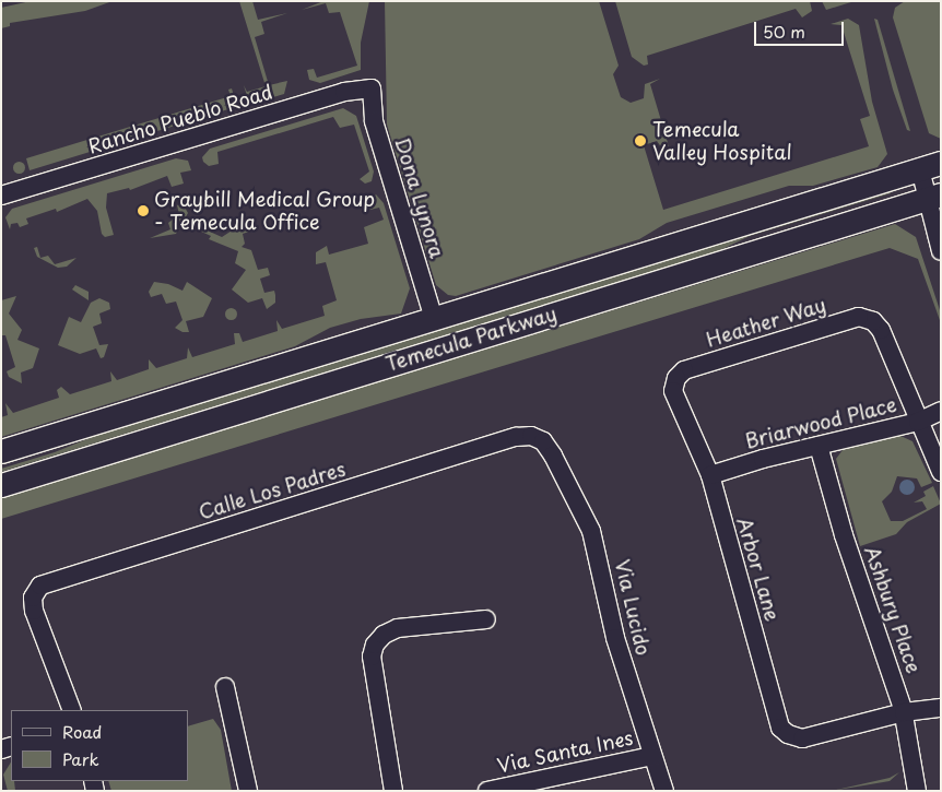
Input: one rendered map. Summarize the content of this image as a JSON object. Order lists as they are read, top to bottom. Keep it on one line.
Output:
{"streets":{"main road":["Temecula Parkway"],"street":["Rancho Pueblo Road","Dona Lynora","Heather Way","Briarwood Place","Calle Los Padres","Arbor Lane","Via Lucido","Ashbury Place","Via Santa Ines"]},"crossings":[["Rancho Pueblo Road","Dona Lynora"],["Dona Lynora","Temecula Parkway"],["Heather Way","Briarwood Place"],["Heather Way","Arbor Lane"],["Briarwood Place","Arbor Lane"],["Briarwood Place","Ashbury Place"],["Calle Los Padres","Via Lucido"],["Arbor Lane","Ashbury Place"],["Via Lucido","Via Santa Ines"]],"places":["Temecula Valley Hospital","Graybill Medical Group - Temecula Office"],"legend":["Road","Park"],"scale_bar":"50 m"}
